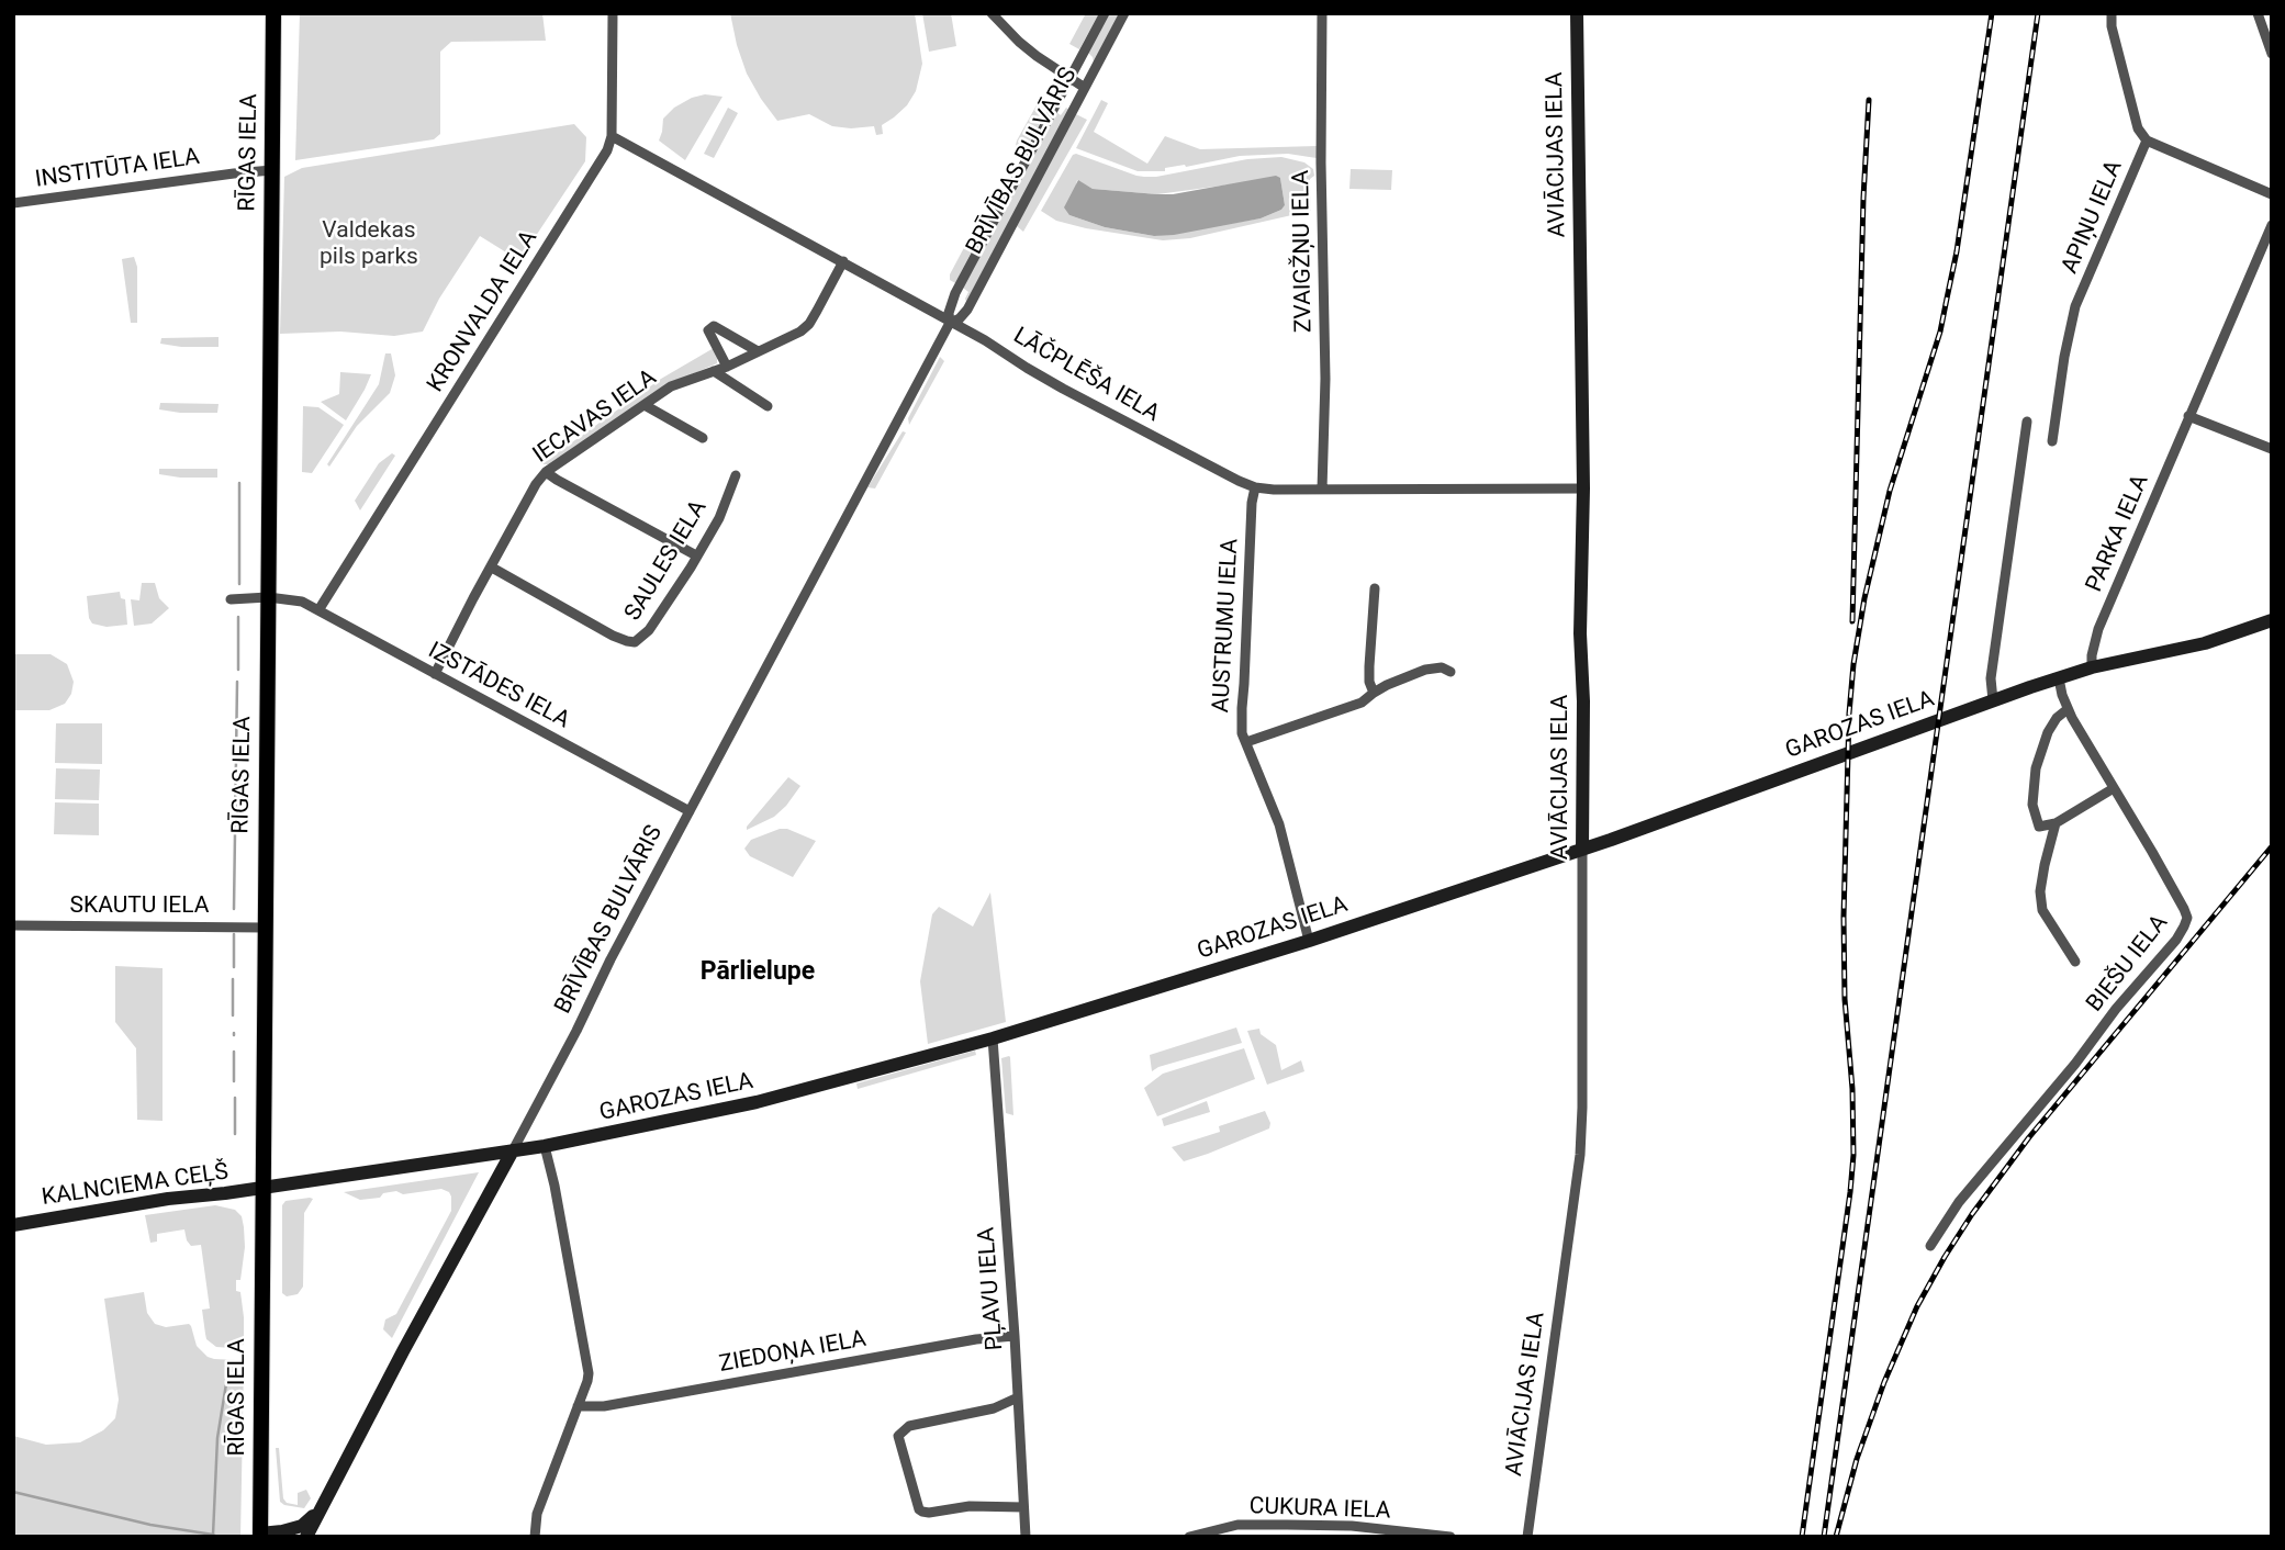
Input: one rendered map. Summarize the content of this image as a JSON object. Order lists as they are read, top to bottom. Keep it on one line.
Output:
{"streets":{"main road":["RĪGAS IELA","AVIĀCIJAS IELA","BRĪVĪBAS BULVĀRIS","GAROZAS IELA","KALNCIEMA CEĻŠ"],"street":["INSTITŪTA IELA","APIŅU IELA","ZVAIGŽŅU IELA","KRONVALDA IELA","LĀČPLĒŠA IELA","IECAVAS IELA","PARKA IELA","SAULES IELA","AUSTRUMU IELA","IZSTĀDES IELA","SKAUTU IELA","BIEŠU IELA","PĻAVU IELA","ZIEDOŅA IELA","CUKURA IELA"]},"crossings":[["RĪGAS IELA","INSTITŪTA IELA"],["RĪGAS IELA","IZSTĀDES IELA"],["RĪGAS IELA","GAROZAS IELA"],["RĪGAS IELA","SKAUTU IELA"],["RĪGAS IELA","KALNCIEMA CEĻŠ"],["AVIĀCIJAS IELA","LĀČPLĒŠA IELA"],["AVIĀCIJAS IELA","GAROZAS IELA"],["BRĪVĪBAS BULVĀRIS","LĀČPLĒŠA IELA"],["BRĪVĪBAS BULVĀRIS","IZSTĀDES IELA"],["BRĪVĪBAS BULVĀRIS","GAROZAS IELA"],["ZVAIGŽŅU IELA","LĀČPLĒŠA IELA"],["KRONVALDA IELA","LĀČPLĒŠA IELA"],["KRONVALDA IELA","IZSTĀDES IELA"],["LĀČPLĒŠA IELA","IECAVAS IELA"],["LĀČPLĒŠA IELA","AUSTRUMU IELA"],["IECAVAS IELA","SAULES IELA"],["IECAVAS IELA","IZSTĀDES IELA"],["PARKA IELA","GAROZAS IELA"],["AUSTRUMU IELA","GAROZAS IELA"],["GAROZAS IELA","BIEŠU IELA"],["GAROZAS IELA","KALNCIEMA CEĻŠ"],["GAROZAS IELA","PĻAVU IELA"],["PĻAVU IELA","ZIEDOŅA IELA"]],"districts":["Pārlielupe"],"parks":["Valdekas pils parks"]}
